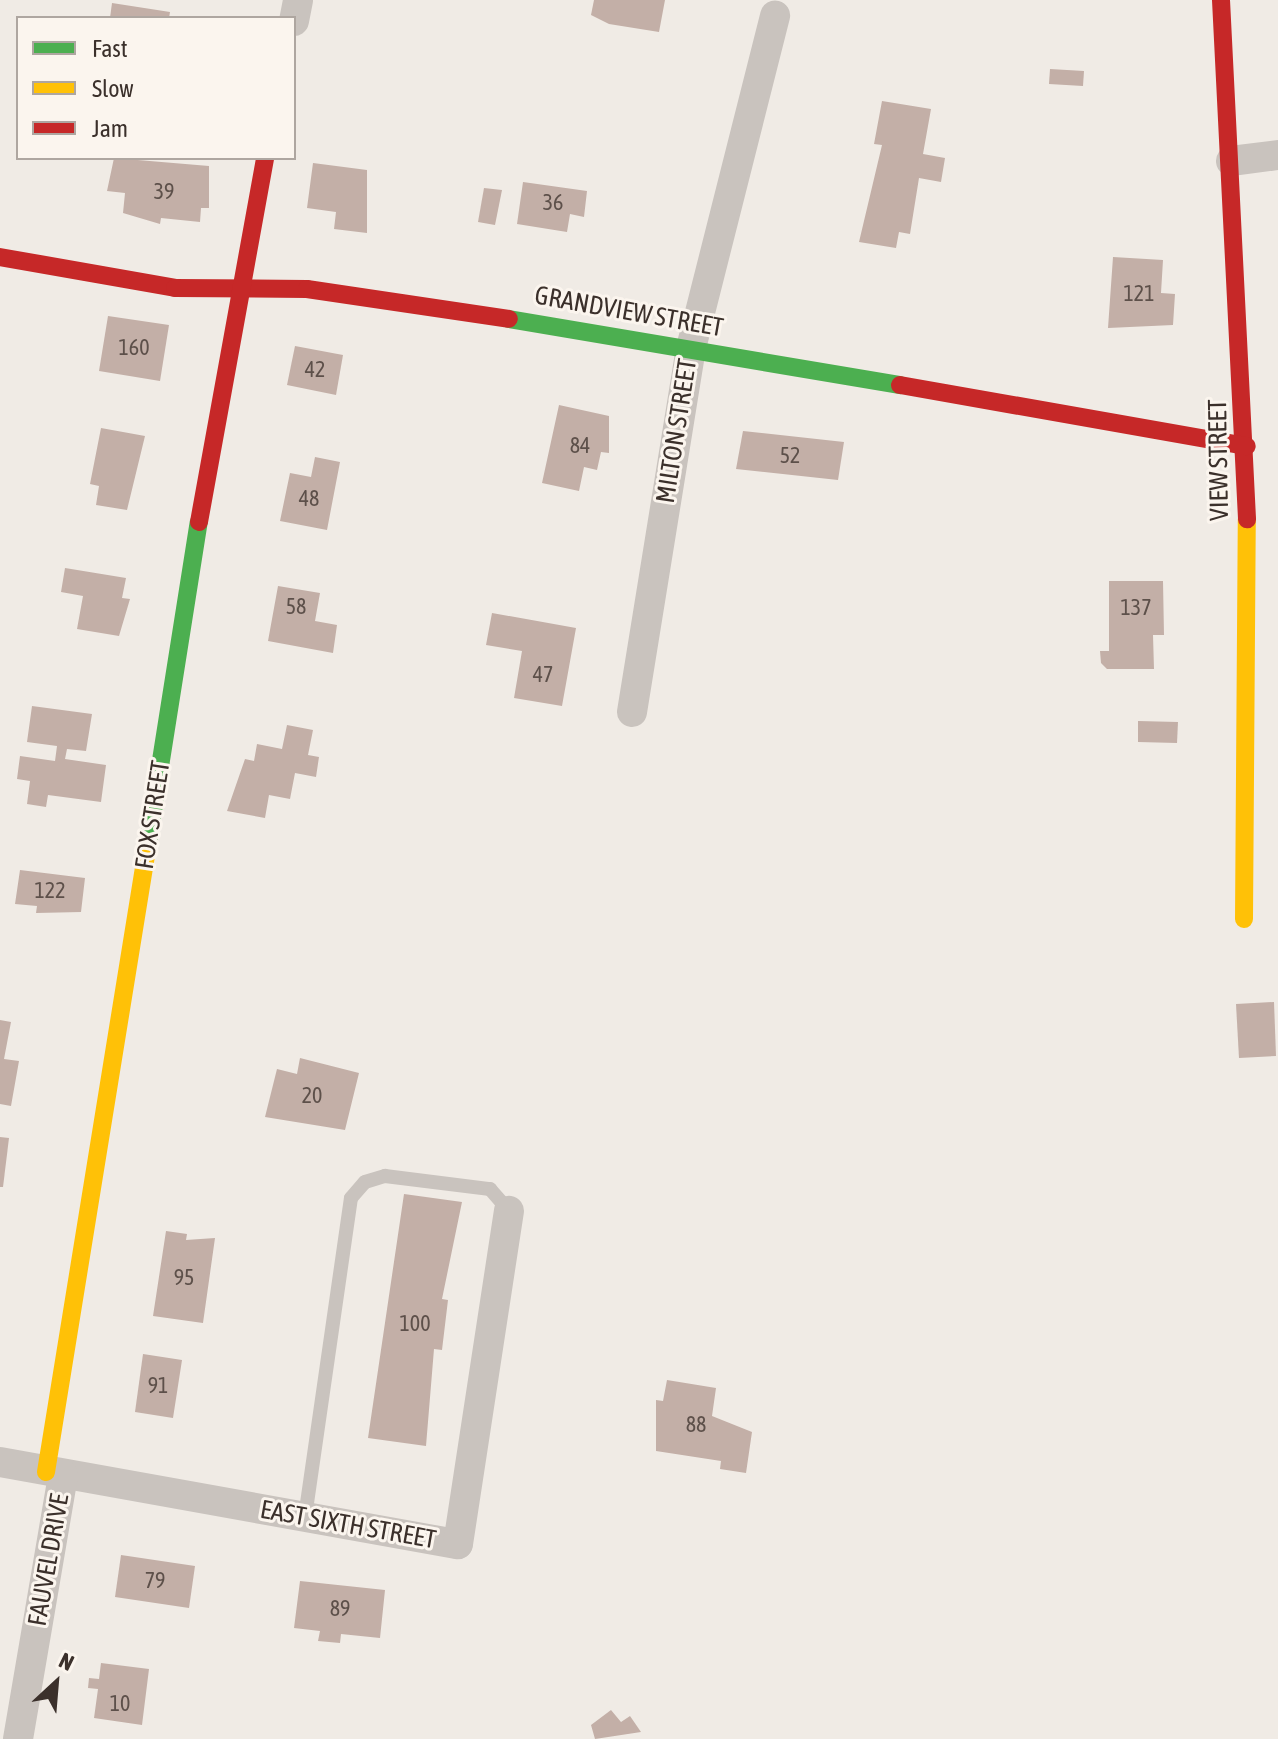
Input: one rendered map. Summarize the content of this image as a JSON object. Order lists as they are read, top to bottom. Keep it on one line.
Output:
{"streets":{"street":["GRANDVIEW STREET","MILTON STREET","VIEW STREET","FOX STREET","EAST SIXTH STREET","FAUVEL DRIVE"]},"crossings":[["GRANDVIEW STREET","MILTON STREET"],["GRANDVIEW STREET","VIEW STREET"],["GRANDVIEW STREET","FOX STREET"],["FOX STREET","EAST SIXTH STREET"],["FOX STREET","FAUVEL DRIVE"],["EAST SIXTH STREET","FAUVEL DRIVE"]],"house_numbers":["39","36","121","160","42","84","52","48","58","137","47","122","20","95","100","91","88","79","89","10"],"legend":["Fast","Slow","Jam"],"north":"top right"}
